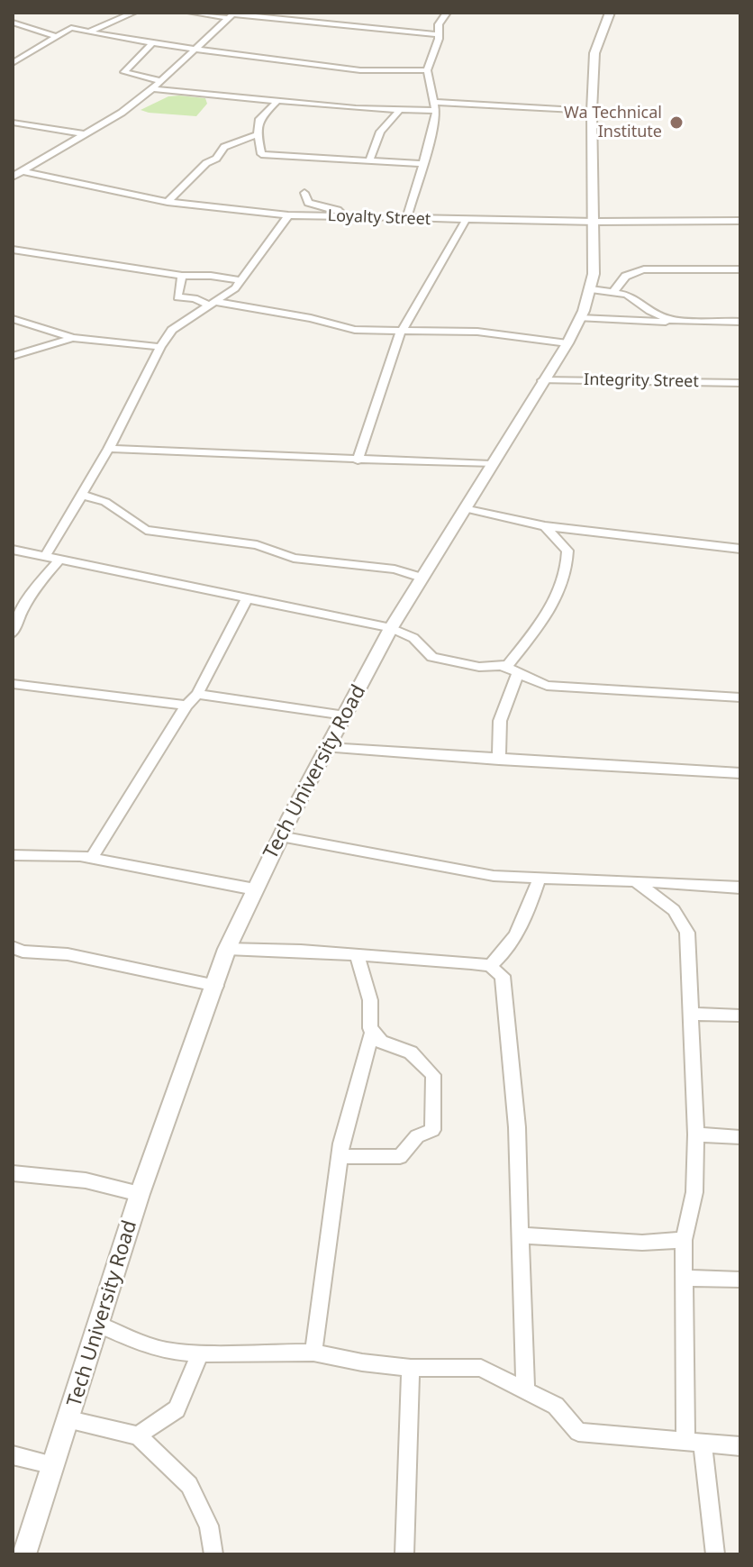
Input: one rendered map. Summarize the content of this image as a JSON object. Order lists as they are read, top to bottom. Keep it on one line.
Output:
{"streets":{"street":["Loyalty Street","Integrity Street","Tech University Road"]},"crossings":[["Loyalty Street","Tech University Road"],["Integrity Street","Tech University Road"]],"places":["Wa Technical Institute"]}
